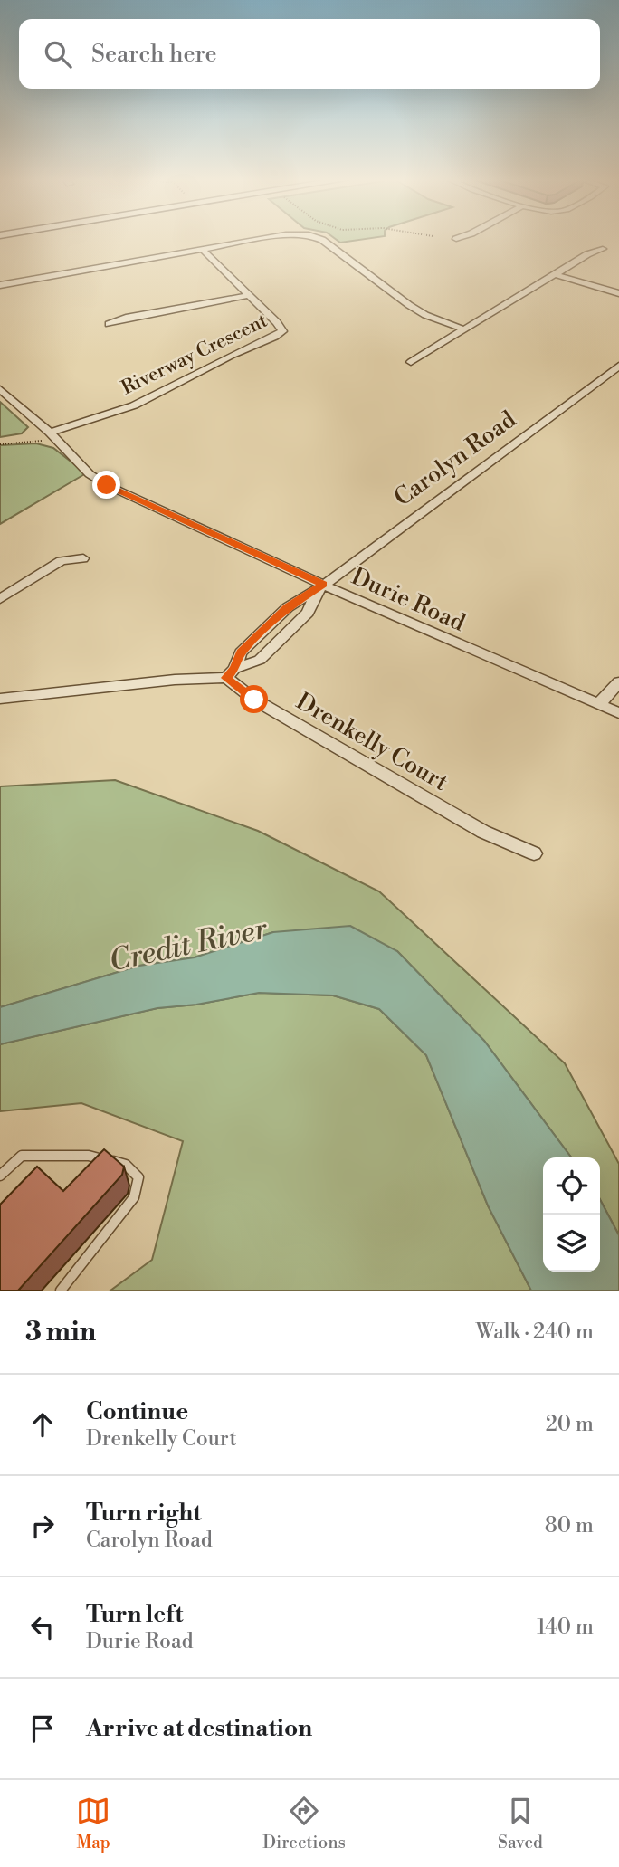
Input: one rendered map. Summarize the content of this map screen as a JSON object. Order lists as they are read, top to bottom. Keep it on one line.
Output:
{"streets":{"street":["Riverway Crescent","Carolyn Road","Durie Road","Drenkelly Court"]},"crossings":[["Riverway Crescent","Durie Road"],["Carolyn Road","Durie Road"],["Carolyn Road","Drenkelly Court"]],"water":["Credit River"],"page":{"search":"Search here","heading":["3 min","Walk · 240 m"],"list":[["Continue","Drenkelly Court","20 m"],["Turn right","Carolyn Road","80 m"],["Turn left","Durie Road","140 m"],"Arrive at destination"],"nav":["Map","Directions","Saved"]}}
